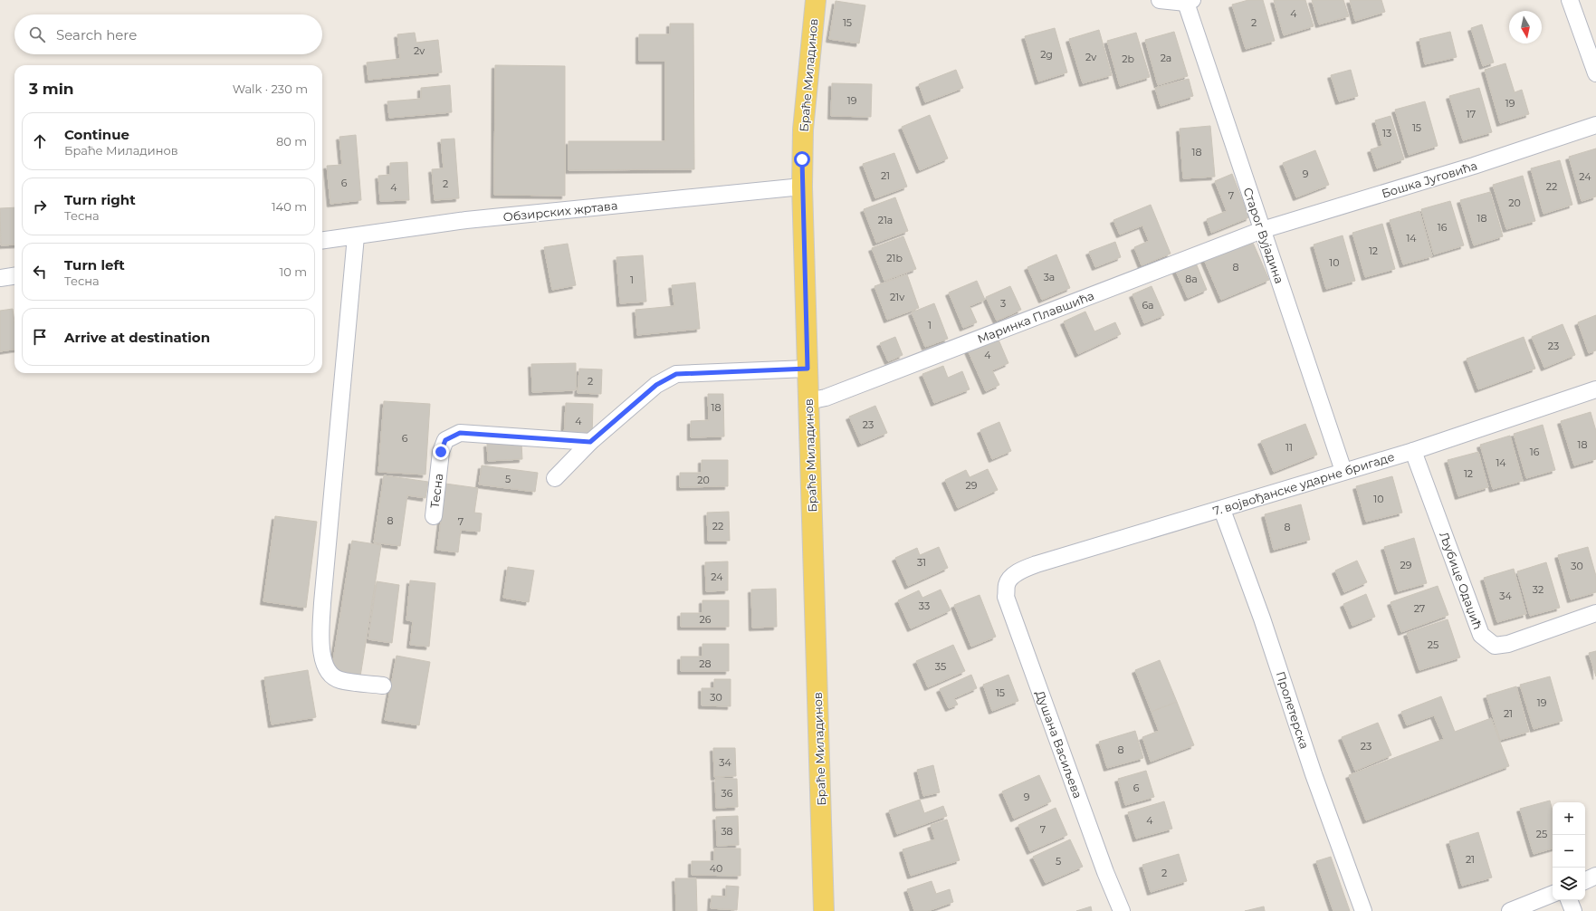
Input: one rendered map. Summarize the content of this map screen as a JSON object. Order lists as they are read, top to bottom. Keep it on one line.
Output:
{"streets":{"main road":["Браће Миладинов"],"street":["Бошка Југовића","Обзирских жртава","Старог Вујадина","Маринка Плавшића","7. војвођанске ударне бригаде","Тесна","Љубице Одаџић","Пролетерска","Душана Васиљева"]},"crossings":[["Браће Миладинов","Обзирских жртава"],["Браће Миладинов","Маринка Плавшића"],["Бошка Југовића","Старог Вујадина"],["Бошка Југовића","Маринка Плавшића"],["Старог Вујадина","Маринка Плавшића"],["Старог Вујадина","7. војвођанске ударне бригаде"],["7. војвођанске ударне бригаде","Љубице Одаџић"],["7. војвођанске ударне бригаде","Пролетерска"],["7. војвођанске ударне бригаде","Душана Васиљева"]],"house_numbers":["4","15","2","2v","2g","2v","2a","2b","19","19","17","15","13","18","9","21","24","6","2","22","4","7","20","18","21a","16","14","12","21b","10","8","3a","8a","1","21v","3","6a","1","23","4","2","18","4","23","6","18","11","16","14","12","5","20","29","10","8","7","22","8","31","29","30","24","32","34","33","27","26","25","28","35","15","30","19","21","23","8","34","6","36","9","4","7","38","25","21","5","40","2"],"north":"bottom","page":{"search":"Search here","heading":["3 min","Walk · 230 m"],"list":[["Continue","Браће Миладинов","80 m"],["Turn right","Тесна","140 m"],["Turn left","Тесна","10 m"],"Arrive at destination"],"map_buttons":["+","−"]}}
